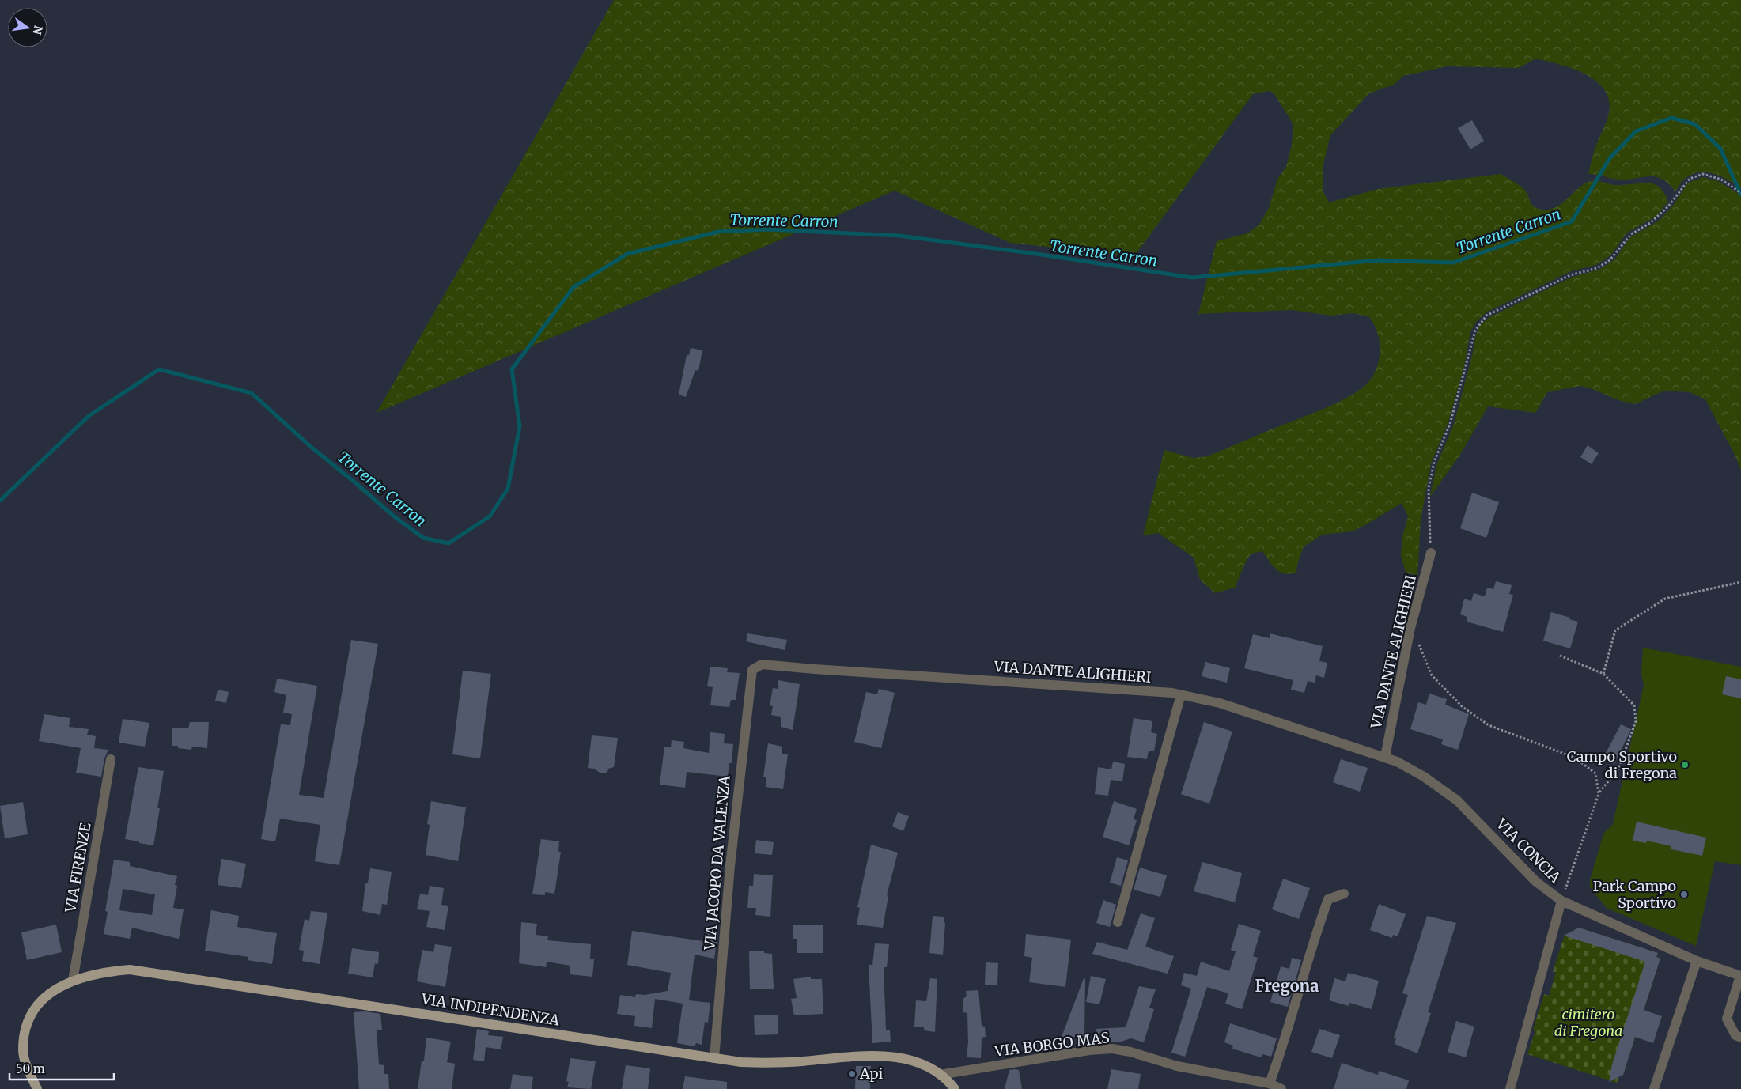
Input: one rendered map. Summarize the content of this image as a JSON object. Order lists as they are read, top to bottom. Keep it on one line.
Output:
{"streets":{"main road":["VIA INDIPENDENZA"],"street":["VIA DANTE ALIGHIERI","VIA CONCIA","VIA JACOPO DA VALENZA","VIA FIRENZE","VIA BORGO MAS"]},"crossings":[["VIA DANTE ALIGHIERI","VIA CONCIA"],["VIA DANTE ALIGHIERI","VIA JACOPO DA VALENZA"],["VIA JACOPO DA VALENZA","VIA INDIPENDENZA"],["VIA FIRENZE","VIA INDIPENDENZA"],["VIA INDIPENDENZA","VIA BORGO MAS"]],"districts":["Fregona"],"water":["Torrente Carron"],"parks":["cimitero di Fregona"],"places":["Campo Sportivo di Fregona","Park Campo Sportivo","Api"],"scale_bar":"50 m","north":"right"}
